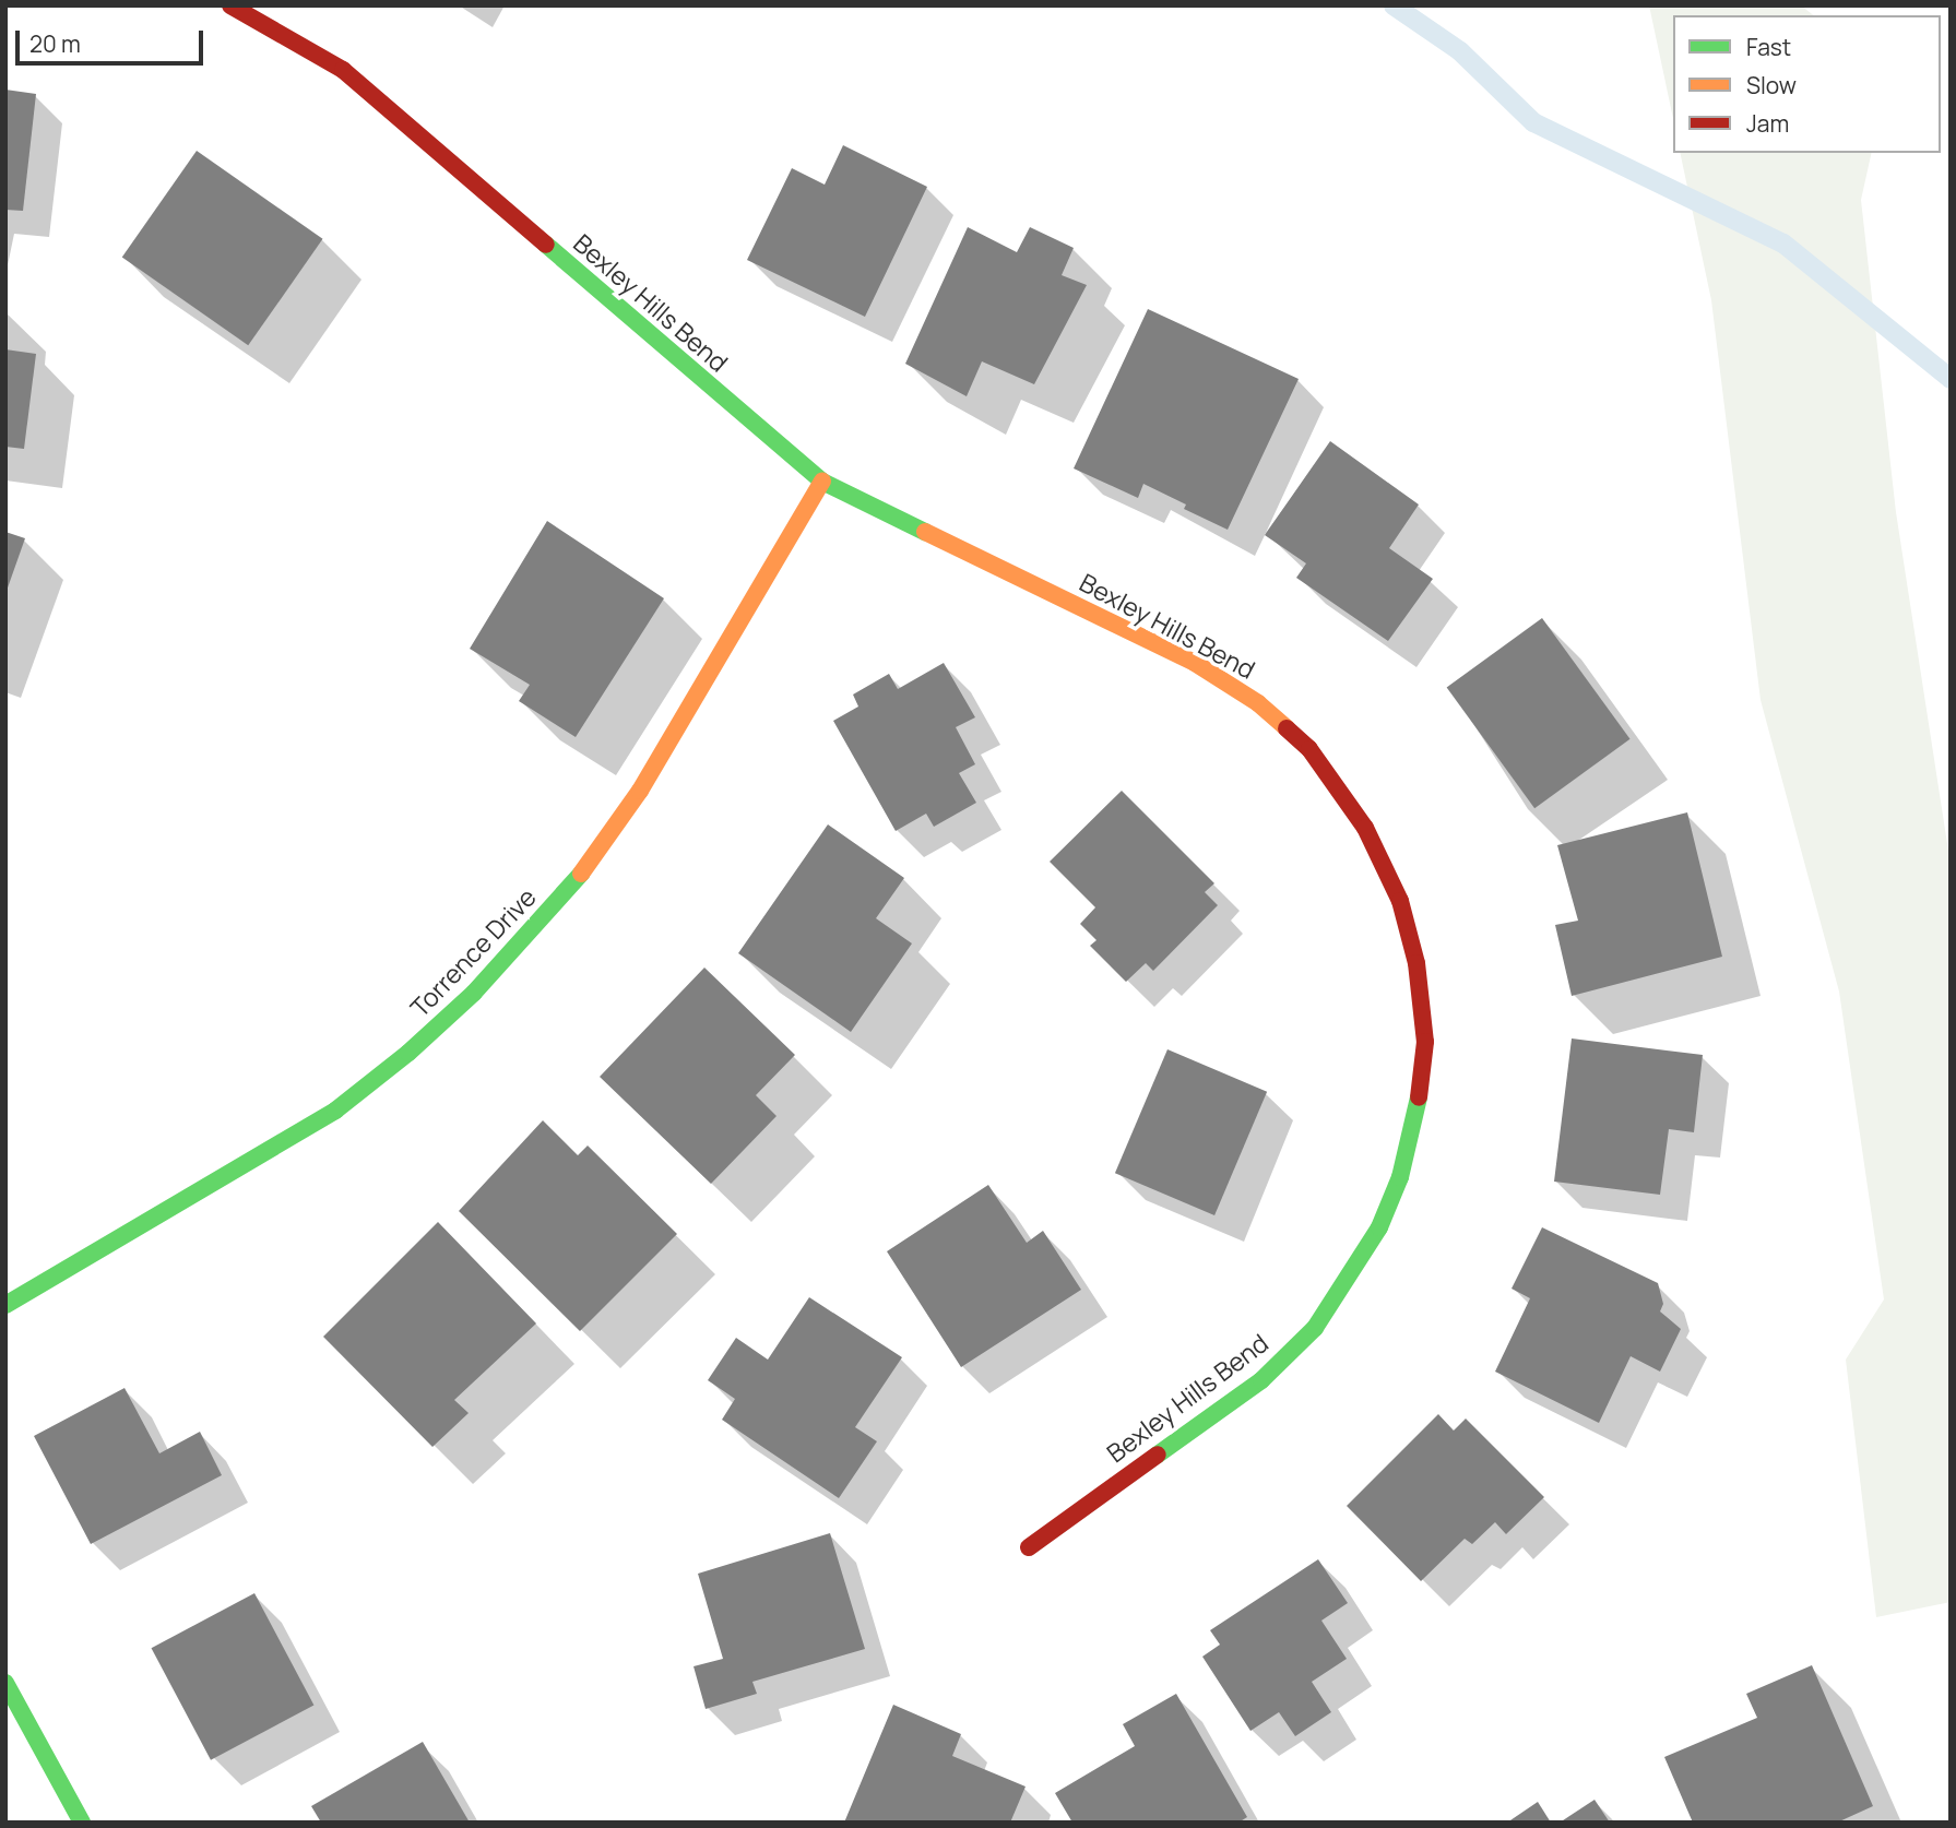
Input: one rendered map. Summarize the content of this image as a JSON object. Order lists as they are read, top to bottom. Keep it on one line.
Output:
{"streets":{"street":["Bexley Hills Bend","Torrence Drive"]},"crossings":[["Bexley Hills Bend","Torrence Drive"]],"legend":["Fast","Slow","Jam"],"scale_bar":"20 m"}
